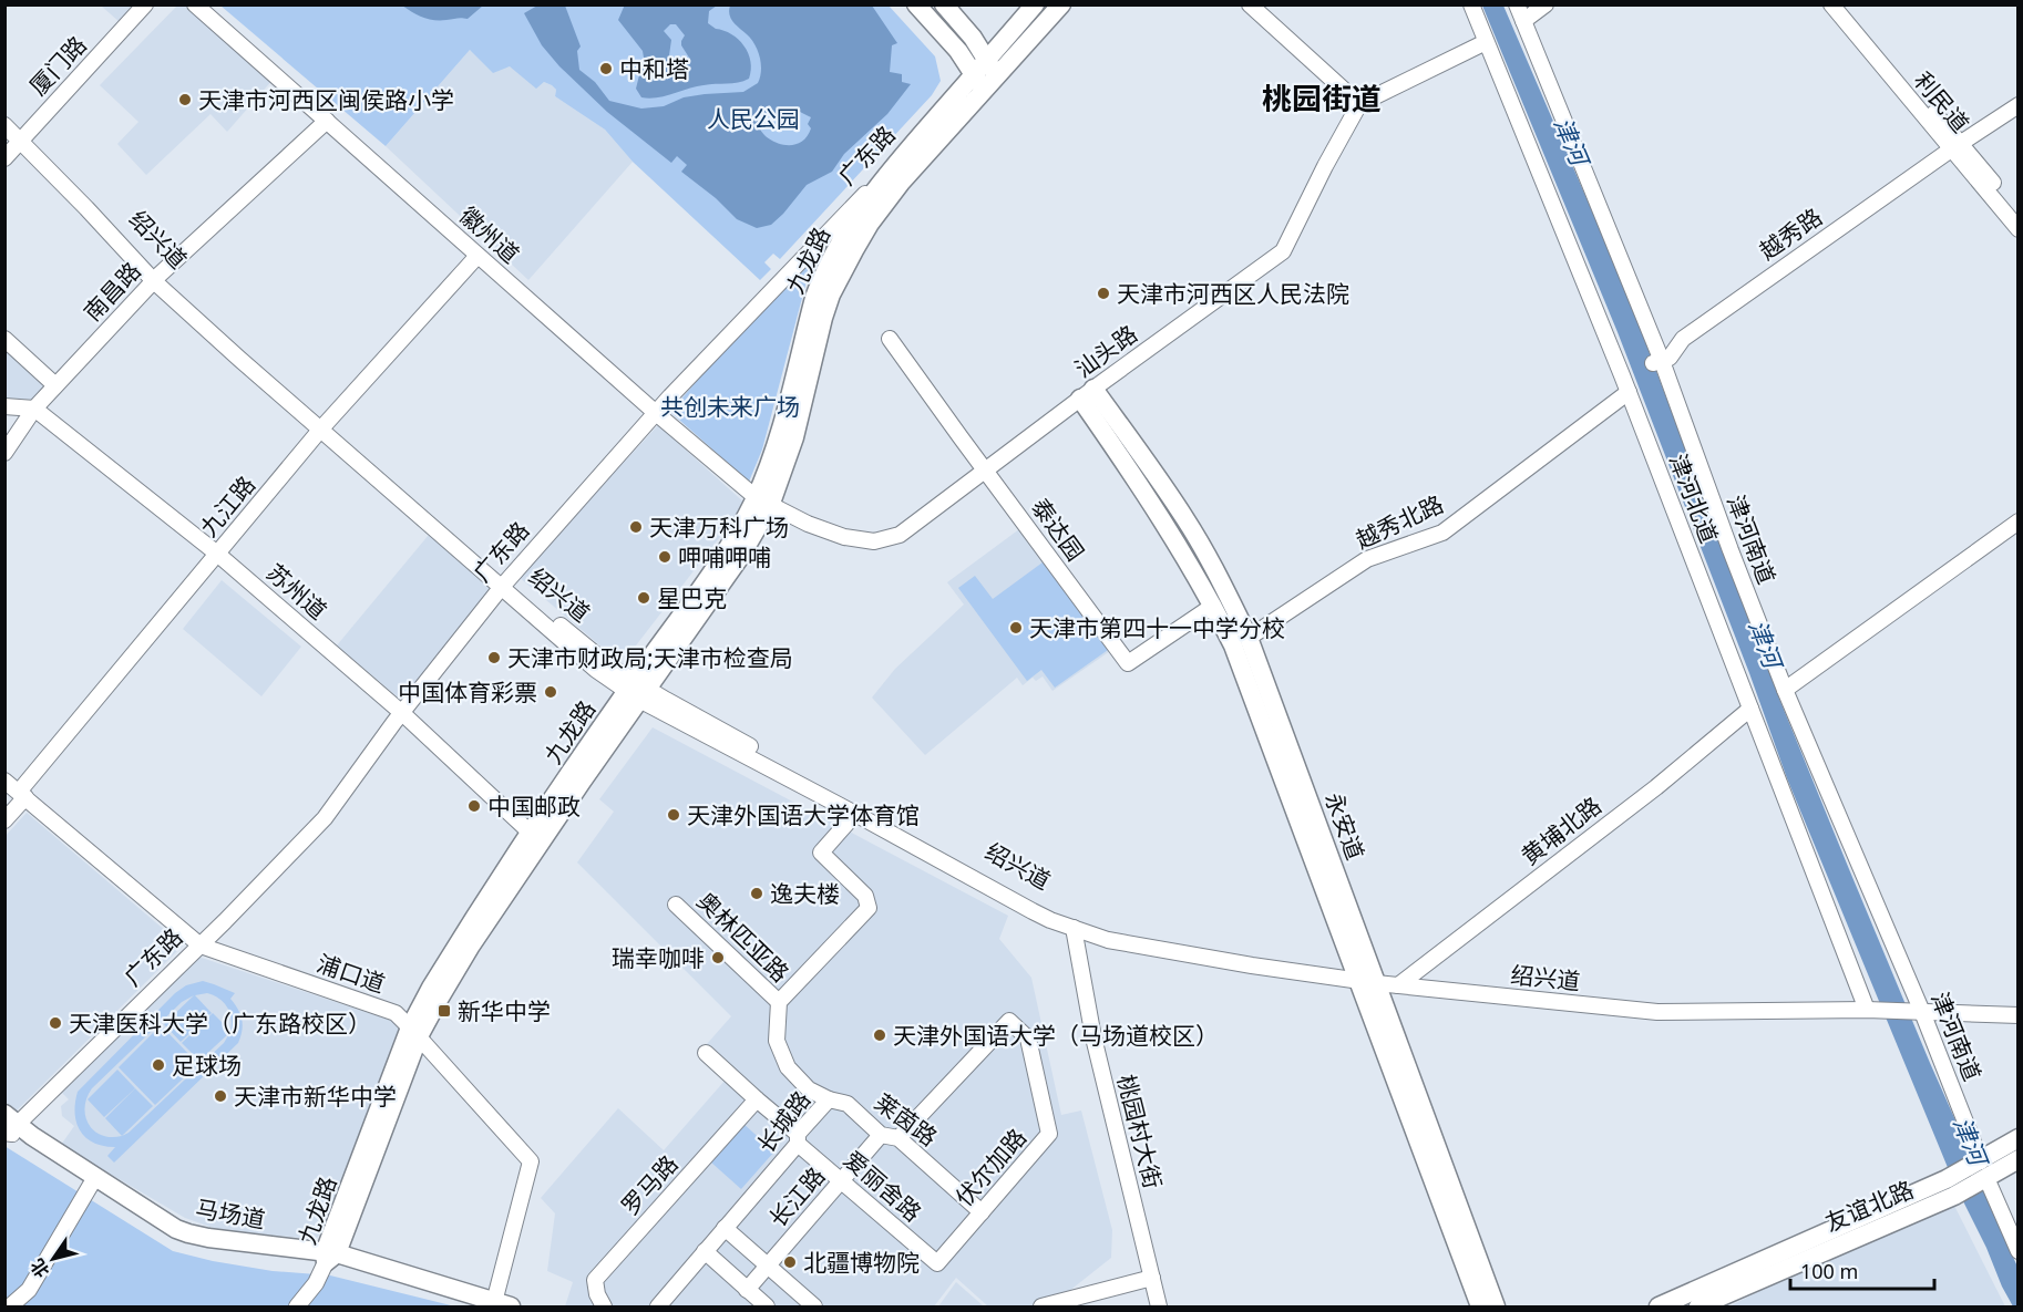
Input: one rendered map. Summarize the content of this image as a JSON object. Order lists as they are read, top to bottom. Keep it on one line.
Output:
{"streets":{"main road":["广东路","九龙路","永安道","友谊北路","马场道"],"street":["厦门路","利民道","越秀路","徽州道","绍兴道","南昌路","汕头路","津河北道","九江路","越秀北路","泰达园","津河南道","苏州道","黄埔北路","奥林匹亚路","浦口道","莱茵路","长城路","桃园村大街","伏尔加路","罗马路","爱丽舍路","长江路"]},"crossings":[["厦门路","绍兴道"],["利民道","越秀路"],["广东路","徽州道"],["广东路","绍兴道"],["广东路","九龙路"],["广东路","苏州道"],["广东路","浦口道"],["广东路","马场道"],["越秀路","津河南道"],["徽州道","九龙路"],["徽州道","南昌路"],["徽州道","汕头路"],["徽州道","九江路"],["绍兴道","九龙路"],["绍兴道","南昌路"],["绍兴道","津河北道"],["绍兴道","九江路"],["绍兴道","津河南道"],["绍兴道","永安道"],["绍兴道","黄埔北路"],["绍兴道","桃园村大街"],["九龙路","汕头路"],["九龙路","苏州道"],["九龙路","浦口道"],["九龙路","马场道"],["南昌路","苏州道"],["汕头路","泰达园"],["汕头路","永安道"],["津河北道","越秀北路"],["津河北道","黄埔北路"],["九江路","苏州道"],["九江路","浦口道"],["越秀北路","永安道"],["泰达园","永安道"],["奥林匹亚路","长城路"],["浦口道","马场道"],["莱茵路","长城路"],["莱茵路","伏尔加路"],["莱茵路","长江路"],["长城路","爱丽舍路"],["伏尔加路","爱丽舍路"],["罗马路","爱丽舍路"],["爱丽舍路","长江路"]],"districts":["桃园街道"],"water":["津河"],"parks":["人民公园","共创未来广场"],"places":{"other":["中和塔","天津市河西区闽侯路小学","天津市河西区人民法院","天津万科广场","呷哺呷哺","星巴克","天津市第四十一中学分校","天津市财政局;天津市检查局","中国体育彩票","中国邮政","天津外国语大学体育馆","逸夫楼","瑞幸咖啡","天津医科大学（广东路校区）","天津外国语大学（马场道校区）","足球场","天津市新华中学","北疆博物院"],"transit":["新华中学"]},"scale_bar":"100 m","north":"bottom left"}
